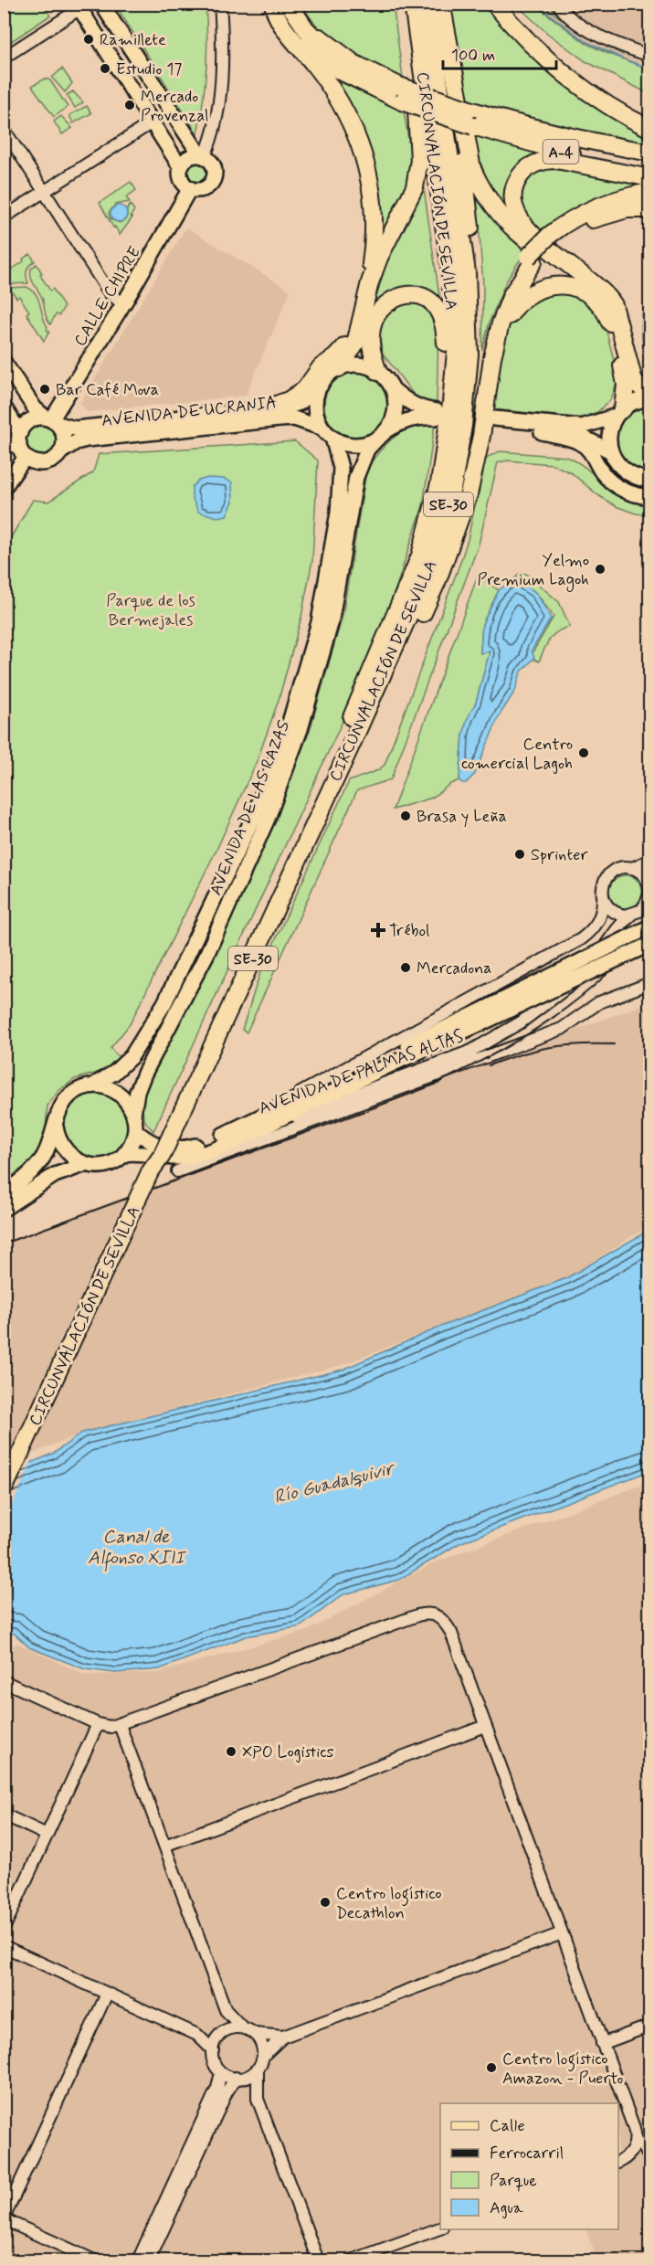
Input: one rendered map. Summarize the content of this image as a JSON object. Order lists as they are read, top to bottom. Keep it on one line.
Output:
{"streets":{"highway":["A-4","CIRCUNVALACIÓN DE SEVILLA","SE-30"],"main road":["CALLE CHIPRE","AVENIDA DE UCRANIA","AVENIDA DE LAS RAZAS","AVENIDA DE PALMAS ALTAS"]},"crossings":[["CALLE CHIPRE","AVENIDA DE UCRANIA"],["AVENIDA DE UCRANIA","AVENIDA DE LAS RAZAS"],["AVENIDA DE LAS RAZAS","AVENIDA DE PALMAS ALTAS"]],"water":["Río Guadalquivir","Canal de Alfonso XIII"],"parks":["Parque de los Bermejales"],"places":{"other":["Ramillete","Estudio 17","Mercado Provenzal","Bar Café Mova","Yelmo Premium Lagoh","Centro comercial Lagoh","Brasa y Leña","Sprinter","Mercadona","XPO Logistics","Centro logístico Decathlon","Centro logístico Amazon - Puerto"],"health":["Trébol"]},"legend":["Calle","Ferrocarril","Parque","Agua"],"scale_bar":"100 m"}
